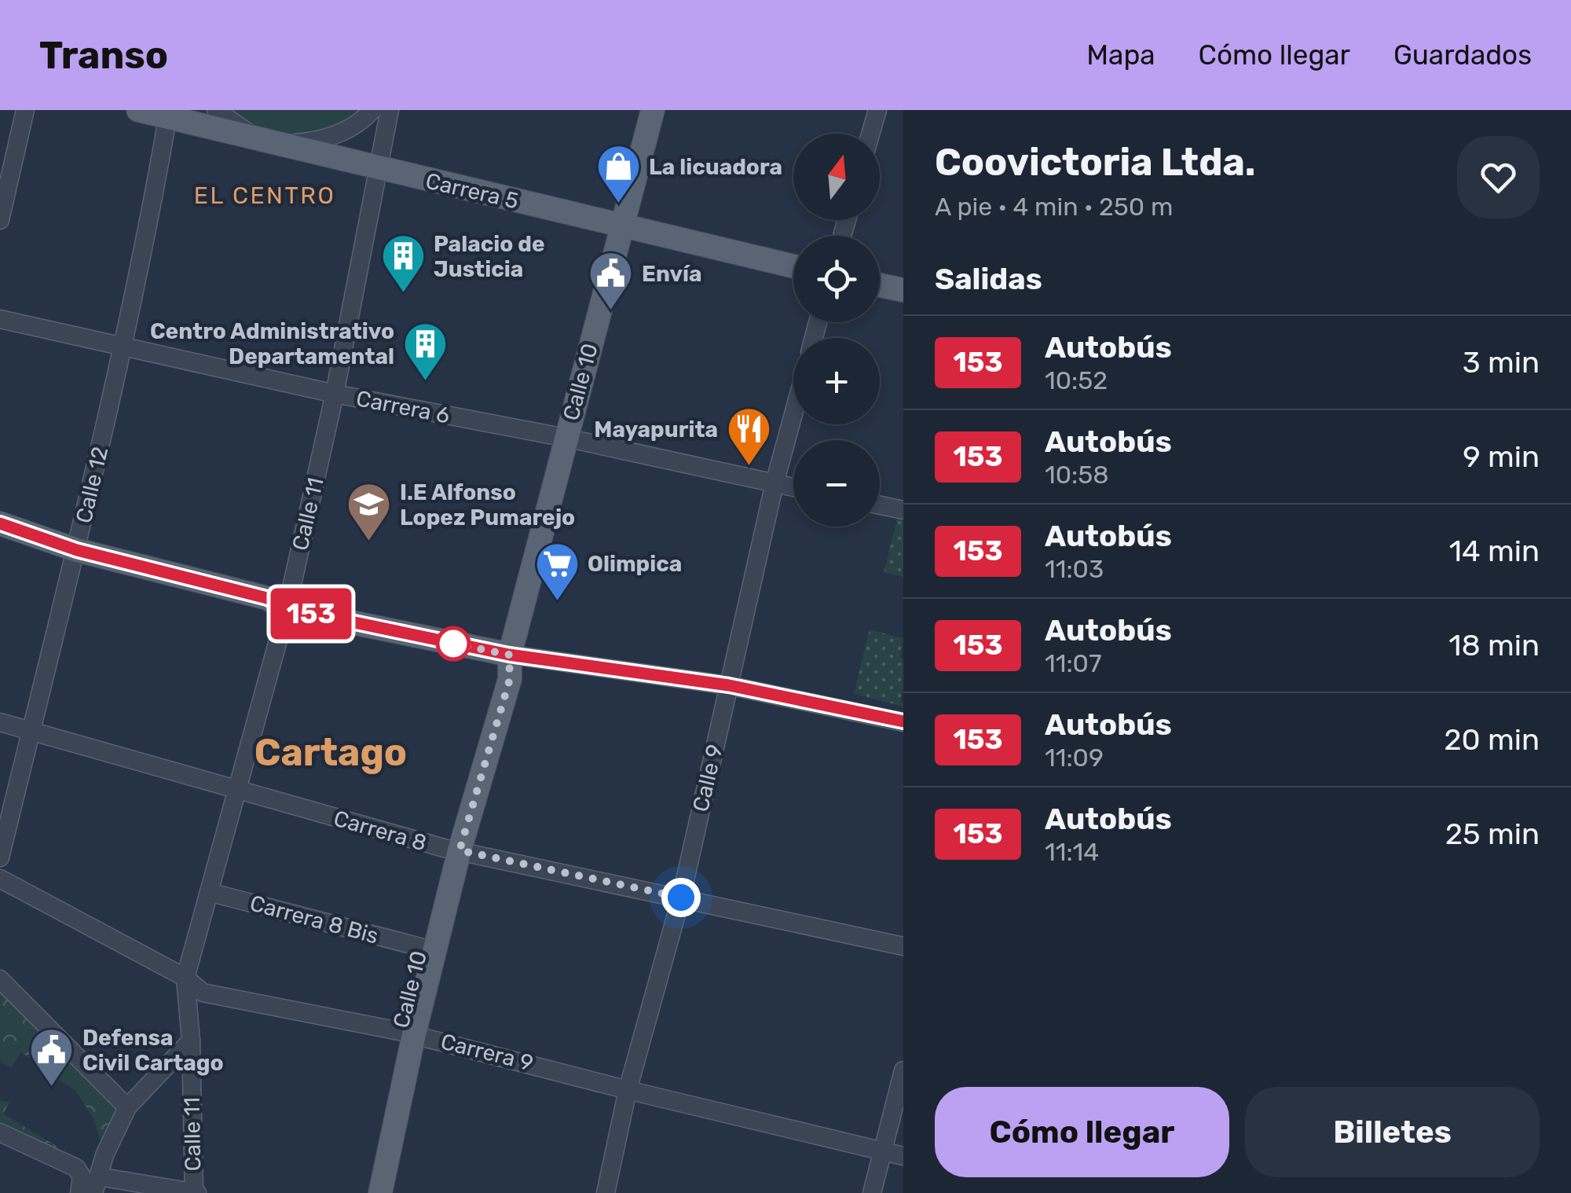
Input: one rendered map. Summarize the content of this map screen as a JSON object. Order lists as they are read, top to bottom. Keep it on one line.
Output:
{"streets":{"main road":["Carrera 5","Calle 10"],"street":["Carrera 6","Calle 12","Calle 11","Calle 9","Carrera 8","Carrera 8 Bis","Carrera 9"]},"crossings":[["Carrera 5","Calle 10"],["Carrera 5","Calle 12"],["Carrera 5","Calle 11"],["Calle 10","Carrera 6"],["Calle 10","Carrera 8"],["Calle 10","Carrera 8 Bis"],["Calle 10","Carrera 9"],["Carrera 6","Calle 12"],["Carrera 6","Calle 11"],["Carrera 6","Calle 9"],["Calle 12","Carrera 8"],["Calle 11","Carrera 8"],["Calle 11","Carrera 8 Bis"],["Calle 11","Carrera 9"],["Calle 9","Carrera 8"],["Calle 9","Carrera 9"]],"districts":["EL CENTRO","Cartago"],"places":{"shop":["La licuadora"],"building":["Palacio de Justicia","Centro Administrativo Departamental"],"public building":["Envía","Defensa Civil Cartago"],"restaurant":["Mayapurita"],"school or university":["I.E Alfonso Lopez Pumarejo"],"supermarket":["Olimpica"]},"lines":["bus line 153"],"north":"top","page":{"header":"Transo","nav":["Mapa","Cómo llegar","Guardados"],"on_map":"153","heading":[["Coovictoria Ltda.","A pie · 4 min · 250 m"],"Salidas"],"map_buttons":["+","−"],"list":[{"mark":"153","name":"Autobús","note":"10:52","value":"3 min"},{"mark":"153","name":"Autobús","note":"10:58","value":"9 min"},{"mark":"153","name":"Autobús","note":"11:03","value":"14 min"},{"mark":"153","name":"Autobús","note":"11:07","value":"18 min"},{"mark":"153","name":"Autobús","note":"11:09","value":"20 min"},{"mark":"153","name":"Autobús","note":"11:14","value":"25 min"}],"buttons":["Cómo llegar","Billetes"]}}
